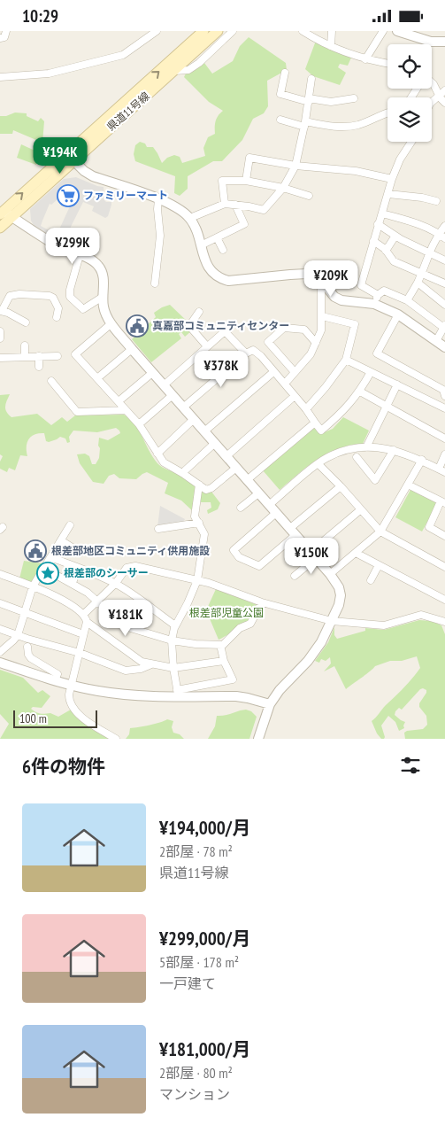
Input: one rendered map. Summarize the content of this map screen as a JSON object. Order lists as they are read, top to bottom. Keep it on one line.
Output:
{"streets":{"main road":["県道11号線"]},"parks":["根差部児童公園"],"places":{"supermarket":["ファミリーマート"],"public building":["真嘉部コミュニティセンター","根差部地区コミュニティ供用施設"],"place":["根差部のシーサー"]},"scale_bar":"100 m","page":{"status":"10:29","price":["¥194K","¥299K","¥209K","¥378K","¥150K","¥181K"],"scale":"100 m","heading":"6件の物件","list":[{"name":"¥194,000/月","note":"2部屋 · 78 m² · 県道11号線"},{"name":"¥299,000/月","note":"5部屋 · 178 m² · 一戸建て"},{"name":"¥181,000/月","note":"2部屋 · 80 m² · マンション"}]}}
